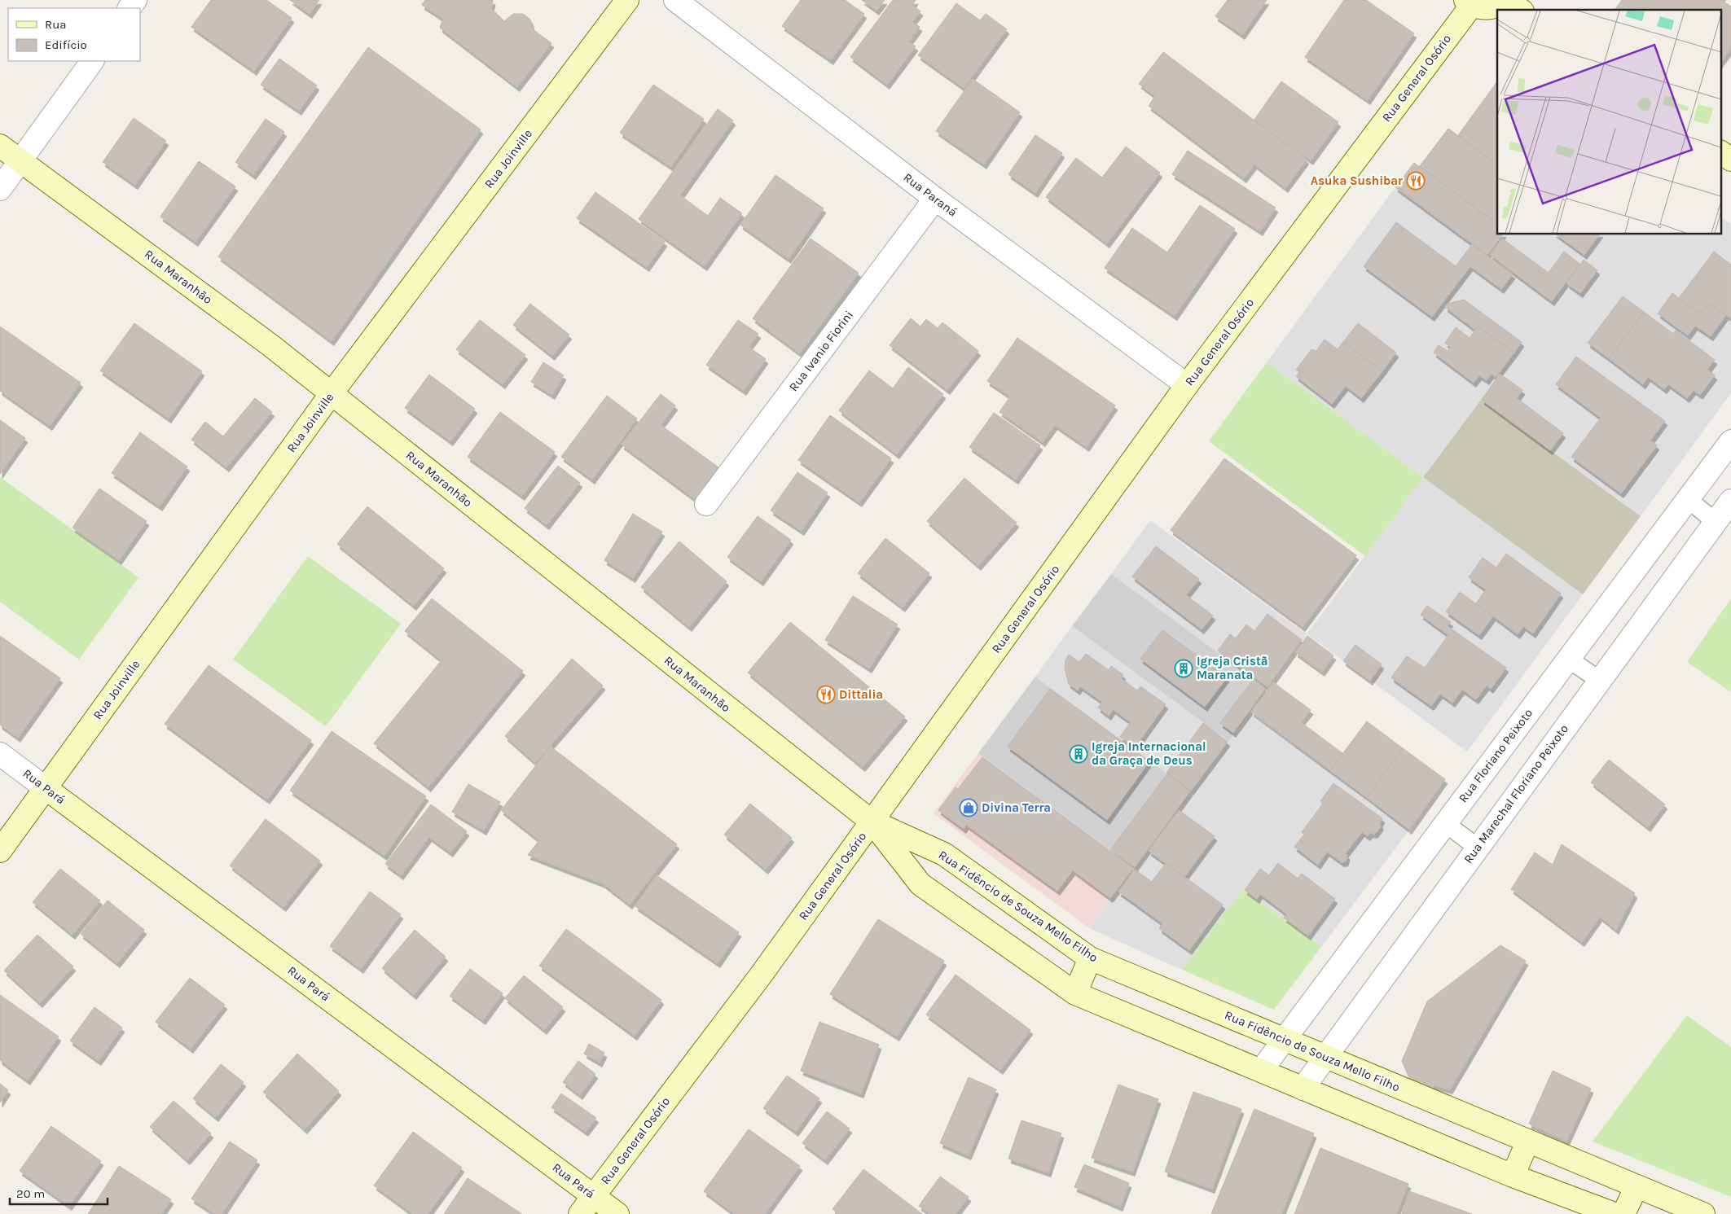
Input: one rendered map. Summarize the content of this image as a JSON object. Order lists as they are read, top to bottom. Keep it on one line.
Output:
{"streets":{"street":["Rua General Osório","Rua Joinville","Rua Paraná","Rua Maranhão","Rua Ivanio Fiorini","Rua Floriano Peixoto","Rua Pará","Rua Marechal Floriano Peixoto","Rua Fidêncio de Souza Mello Filho"]},"crossings":[["Rua General Osório","Rua Paraná"],["Rua General Osório","Rua Maranhão"],["Rua General Osório","Rua Pará"],["Rua General Osório","Rua Fidêncio de Souza Mello Filho"],["Rua Joinville","Rua Maranhão"],["Rua Joinville","Rua Pará"],["Rua Paraná","Rua Ivanio Fiorini"],["Rua Maranhão","Rua Fidêncio de Souza Mello Filho"],["Rua Floriano Peixoto","Rua Fidêncio de Souza Mello Filho"],["Rua Marechal Floriano Peixoto","Rua Fidêncio de Souza Mello Filho"]],"places":{"restaurant":["Asuka Sushibar","Dittalia"],"building":["Igreja Cristã Maranata","Igreja Internacional da Graça de Deus"],"shop":["Divina Terra"]},"legend":["Rua","Edifício"],"scale_bar":"20 m"}
